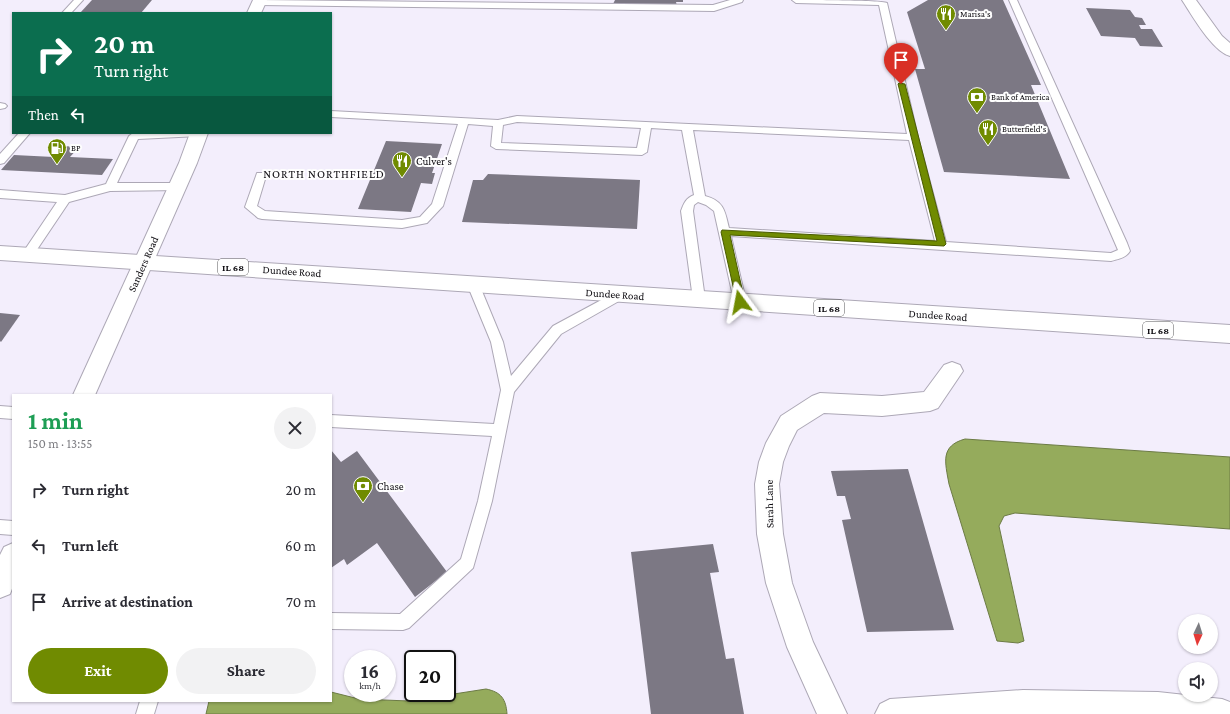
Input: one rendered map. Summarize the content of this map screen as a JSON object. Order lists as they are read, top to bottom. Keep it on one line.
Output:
{"streets":{"main road":["Sanders Road","IL 68","Dundee Road","Sarah Lane"]},"crossings":[["Sanders Road","Dundee Road"]],"districts":["NORTH NORTHFIELD"],"places":{"restaurant":["Marisa's","Butterfield's","Culver's"],"bank":["Bank of America","Chase"],"fuel station":["BP"]},"north":"bottom","page":{"turn":["20 m","Turn right"],"then":"Then","heading":["1 min","150 m · 13:55"],"list":[{"name":"Turn right","value":"20 m"},{"name":"Turn left","value":"60 m"},{"name":"Arrive at destination","value":"70 m"}],"buttons":["Exit","Share"],"speed":"16 km/h","limit":"20"}}
